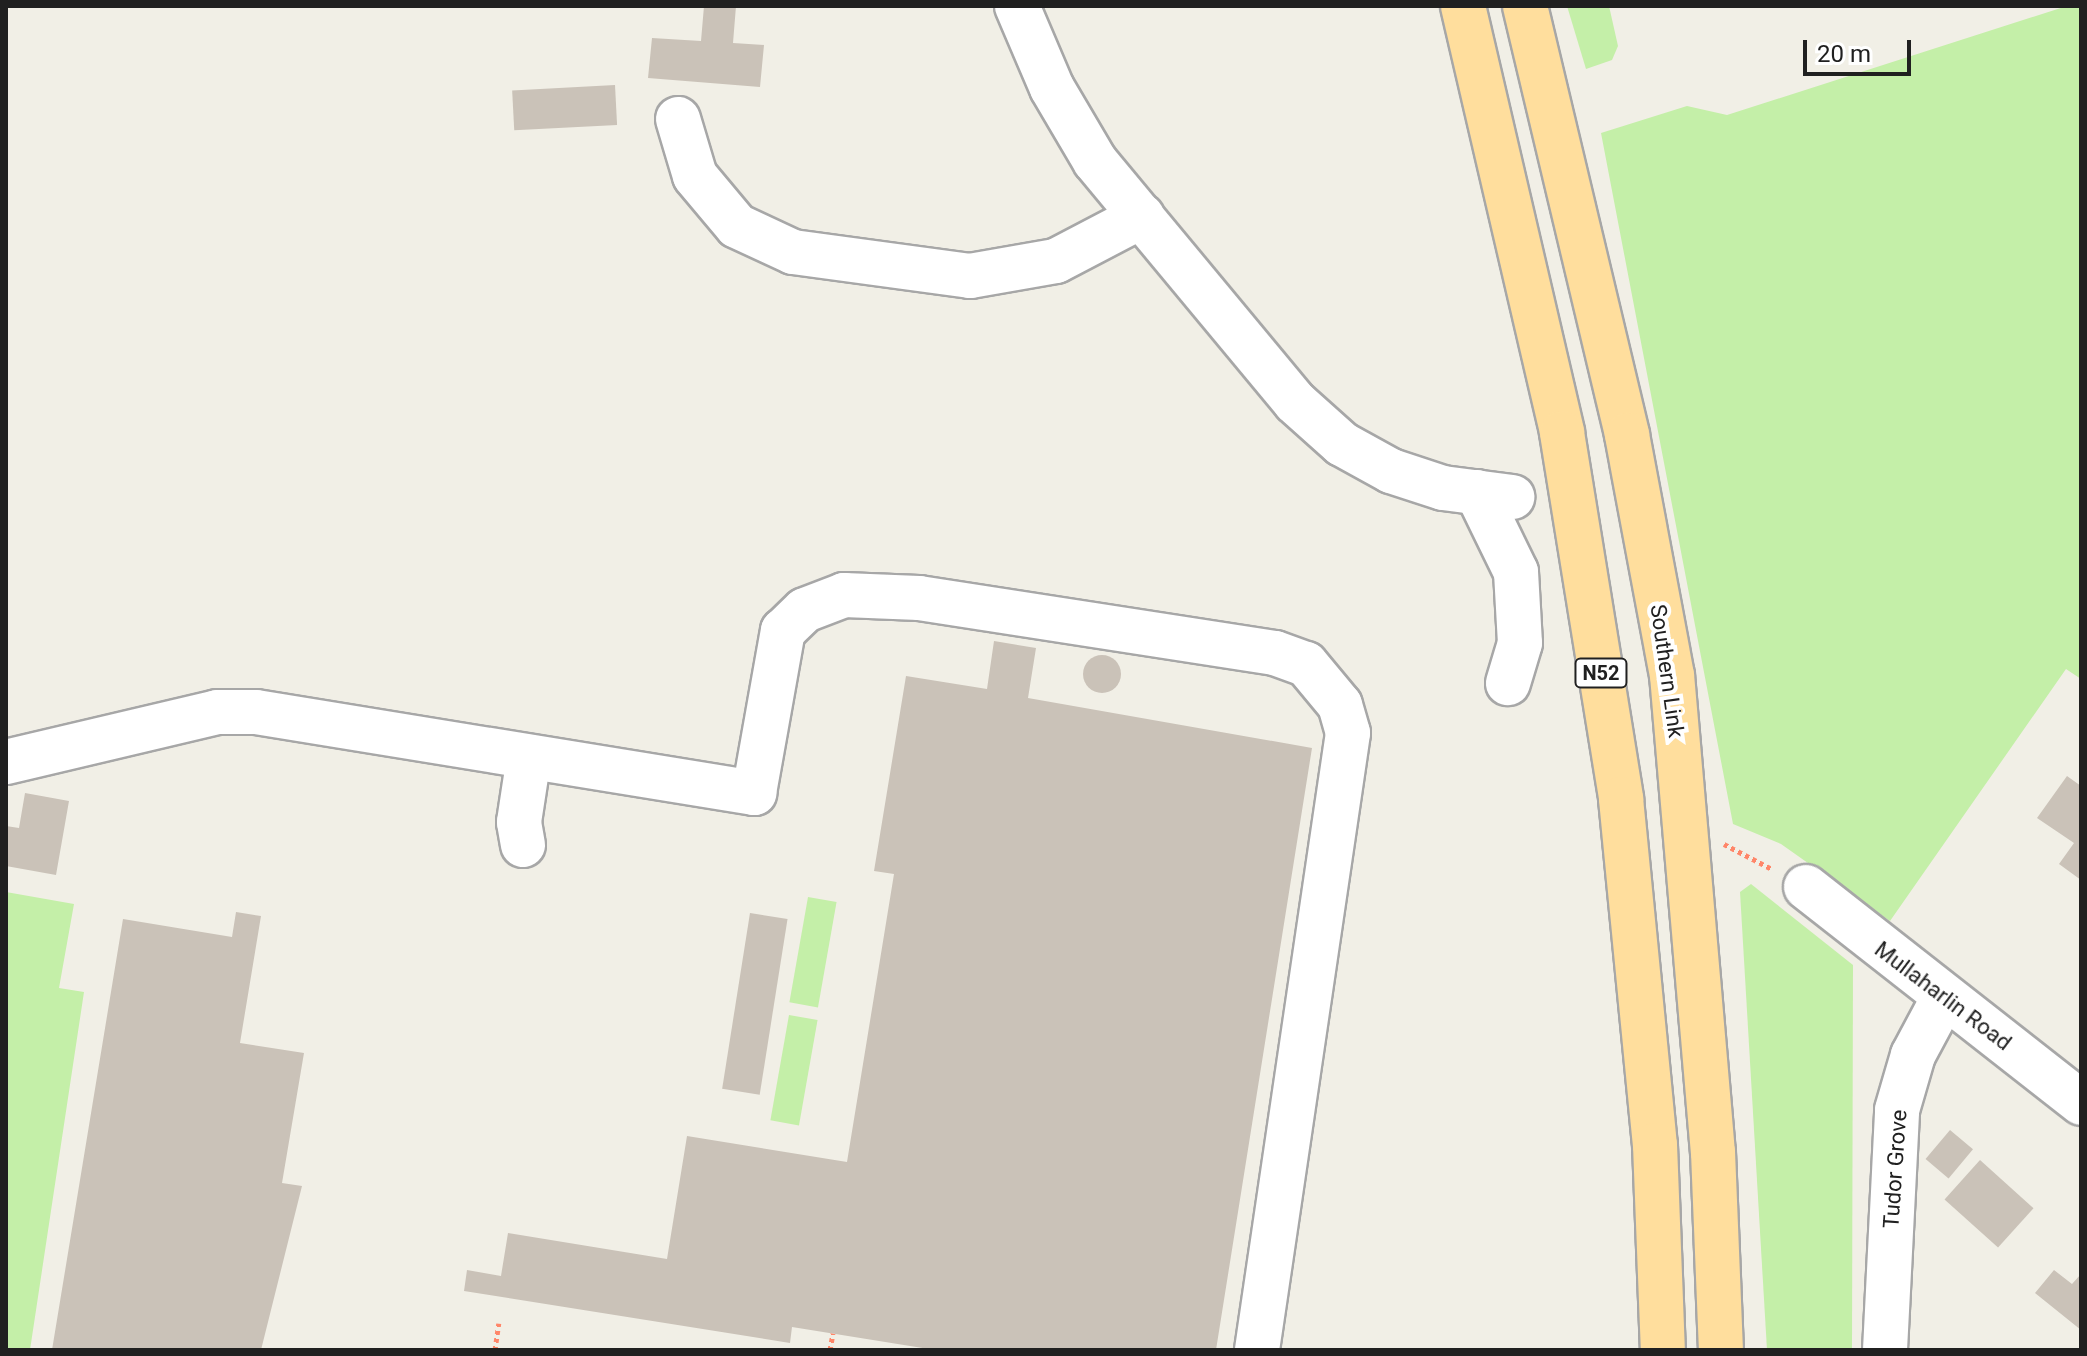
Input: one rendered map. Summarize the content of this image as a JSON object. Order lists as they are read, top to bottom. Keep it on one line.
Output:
{"streets":{"main road":["Southern Link","N52"],"street":["Mullaharlin Road","Tudor Grove"]},"crossings":[["Mullaharlin Road","Tudor Grove"]],"scale_bar":"20 m"}
